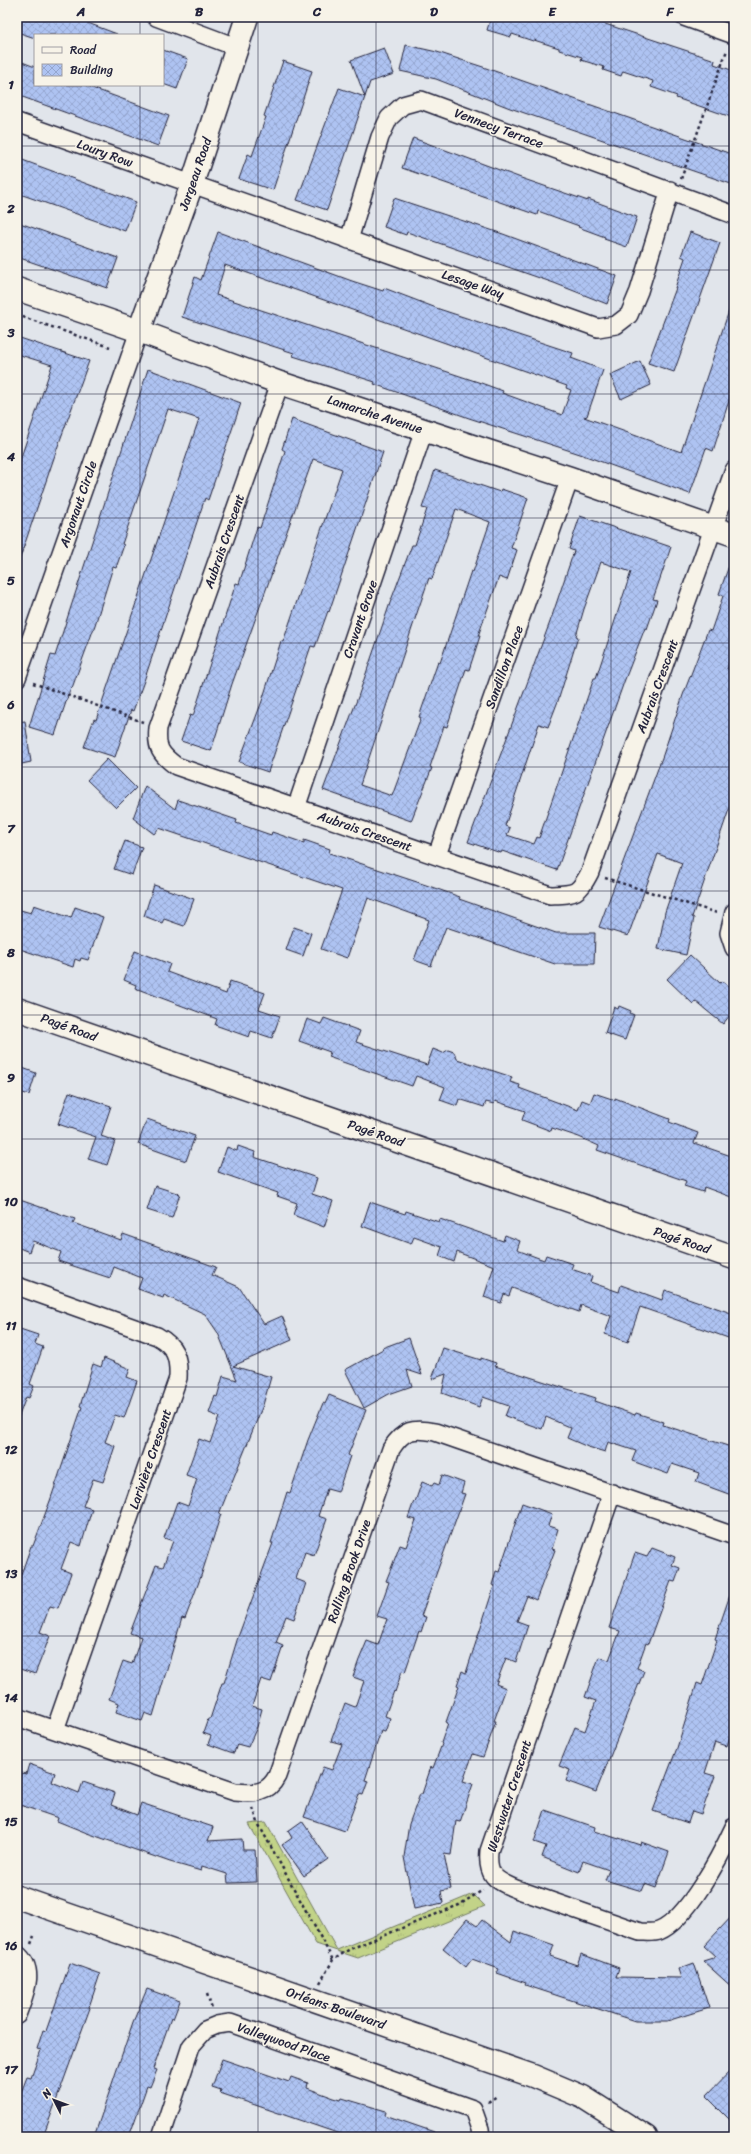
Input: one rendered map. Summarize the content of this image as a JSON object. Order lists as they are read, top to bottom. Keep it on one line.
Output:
{"streets":{"street":["Vennecy Terrace","Loury Row","Jargeau Road","Lesage Way","Lamarche Avenue","Argonaut Circle","Aubrais Crescent","Cravant Grove","Sandillon Place","Pagé Road","Larivière Crescent","Rolling Brook Drive","Westwater Crescent","Orléans Boulevard","Valleywood Place"]},"crossings":[["Vennecy Terrace","Lesage Way"],["Loury Row","Jargeau Road"],["Loury Row","Lesage Way"],["Jargeau Road","Lesage Way"],["Jargeau Road","Lamarche Avenue"],["Jargeau Road","Argonaut Circle"],["Lamarche Avenue","Argonaut Circle"],["Lamarche Avenue","Aubrais Crescent"],["Lamarche Avenue","Cravant Grove"],["Lamarche Avenue","Sandillon Place"],["Aubrais Crescent","Cravant Grove"],["Aubrais Crescent","Sandillon Place"],["Rolling Brook Drive","Westwater Crescent"]],"legend":["Road","Building"],"north":"top left","grid":{"columns":["A","B","C","D","E","F"],"rows":["1","2","3","4","5","6","7","8","9","10","11","12","13","14","15","16","17"]}}
